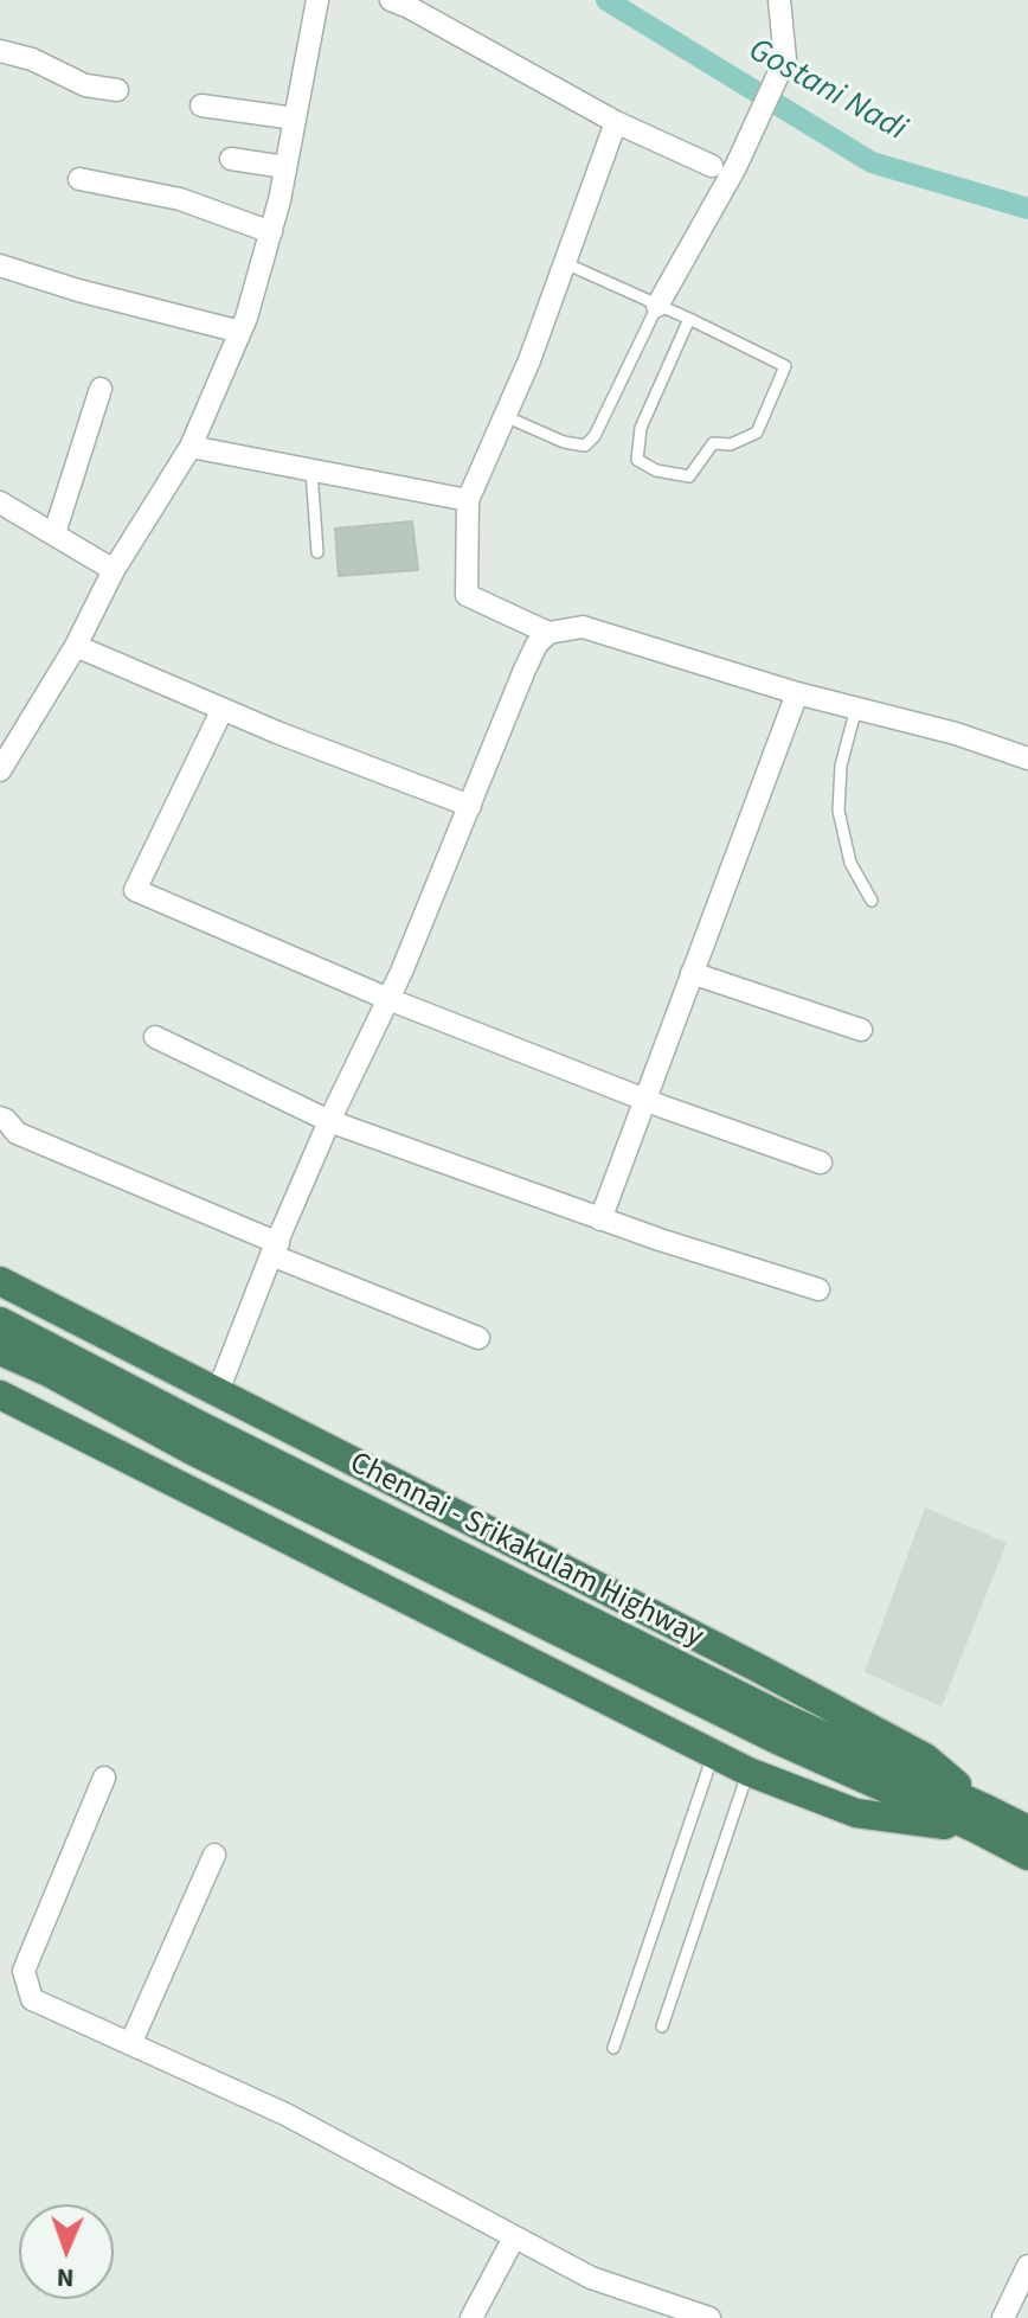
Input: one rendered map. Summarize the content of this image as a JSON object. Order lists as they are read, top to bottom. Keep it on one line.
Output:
{"streets":{"highway":["Chennai - Srikakulam Highway"]},"water":["Gostani Nadi"],"north":"bottom"}
